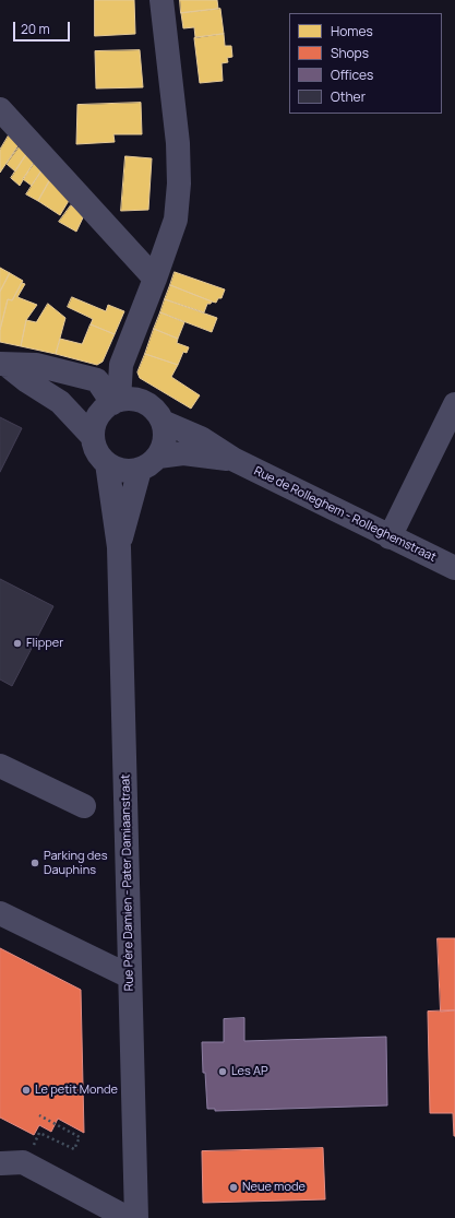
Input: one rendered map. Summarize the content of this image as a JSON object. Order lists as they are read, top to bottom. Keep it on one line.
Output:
{"streets":{"street":["Rue de Rolleghem - Rolleghemstraat","Rue Père Damien - Pater Damiaanstraat"]},"crossings":[["Rue de Rolleghem - Rolleghemstraat","Rue Père Damien - Pater Damiaanstraat"]],"places":["Flipper","Parking des Dauphins","Les AP","Le petit Monde","Neue mode"],"legend":["Homes","Shops","Offices","Other"],"scale_bar":"20 m"}
